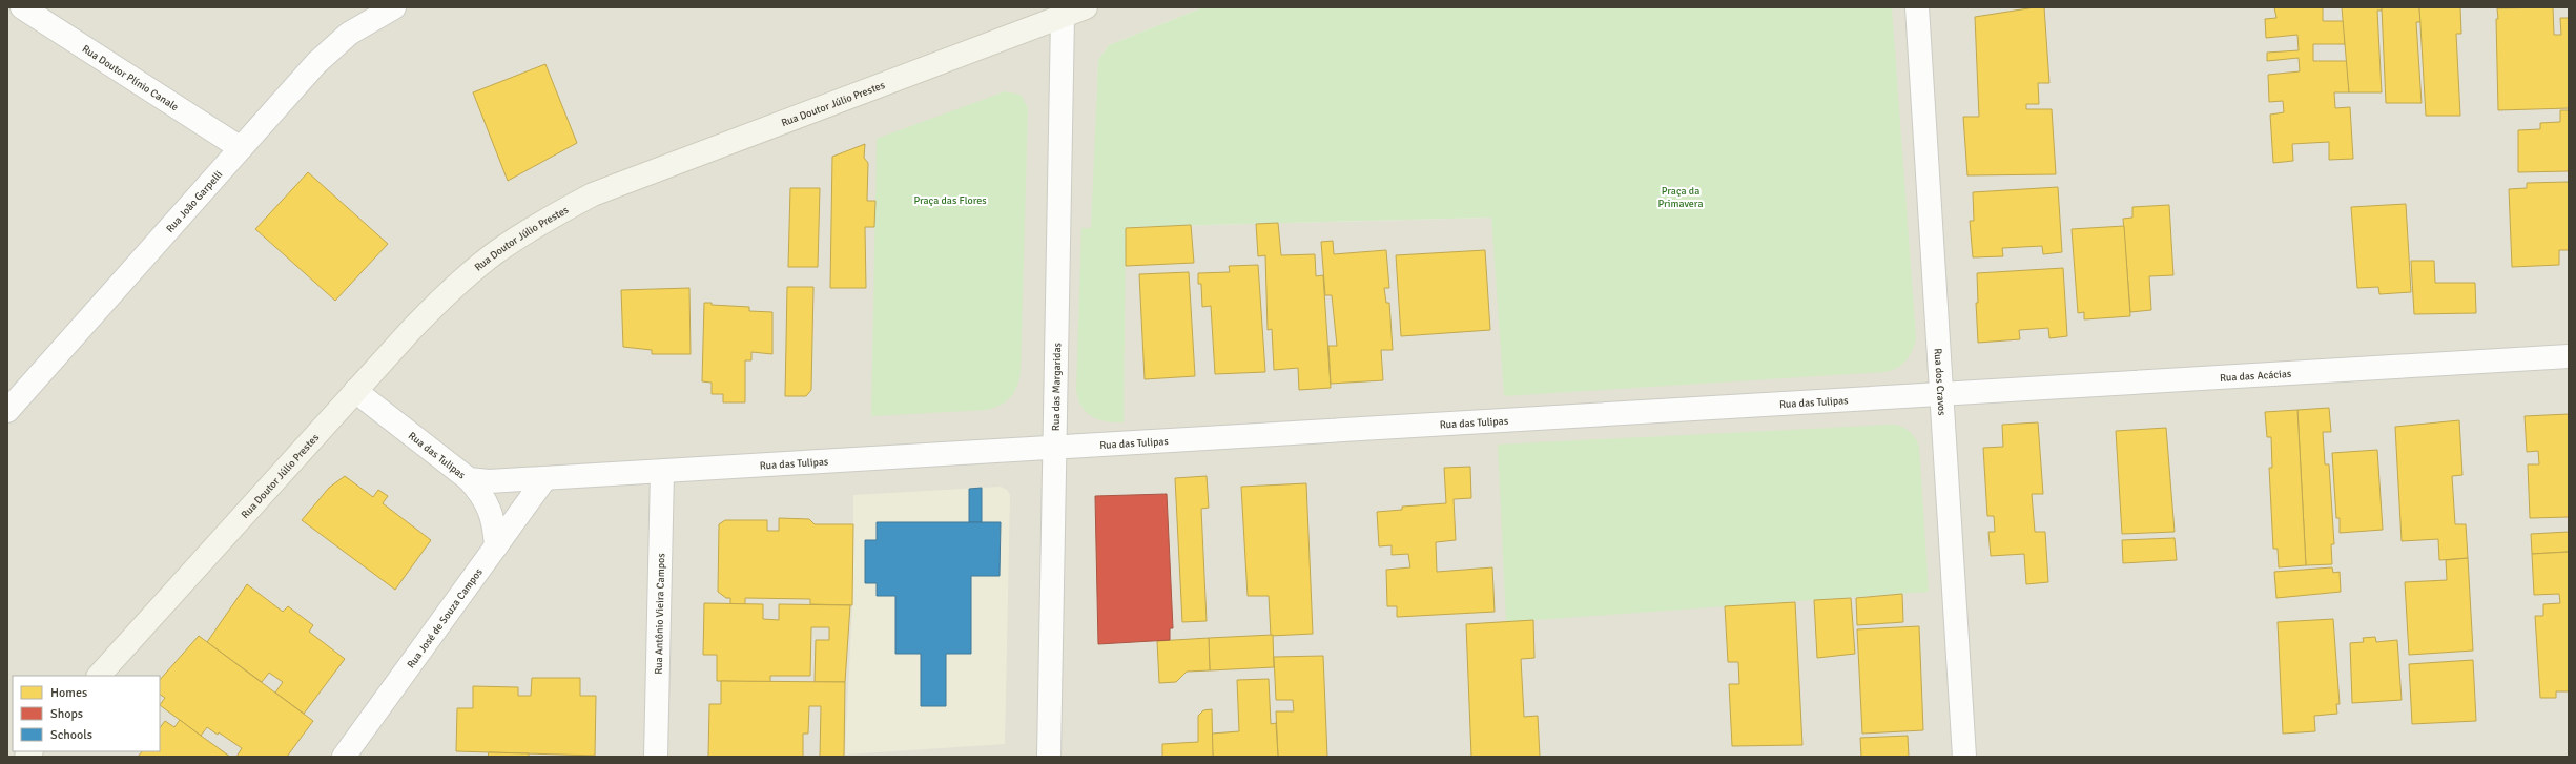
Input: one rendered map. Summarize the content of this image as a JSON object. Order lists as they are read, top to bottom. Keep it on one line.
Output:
{"streets":{"street":["Rua Doutor Plínio Canale","Rua Doutor Júlio Prestes","Rua João Garpelli","Rua das Acácias","Rua dos Cravos","Rua das Margaridas","Rua das Tulipas","Rua Antônio Vieira Campos","Rua José de Souza Campos"]},"crossings":[["Rua Doutor Plínio Canale","Rua João Garpelli"],["Rua Doutor Júlio Prestes","Rua das Margaridas"],["Rua Doutor Júlio Prestes","Rua das Tulipas"],["Rua das Acácias","Rua dos Cravos"],["Rua das Acácias","Rua das Tulipas"],["Rua dos Cravos","Rua das Tulipas"],["Rua das Margaridas","Rua das Tulipas"],["Rua das Tulipas","Rua Antônio Vieira Campos"],["Rua das Tulipas","Rua José de Souza Campos"]],"parks":["Praça da Primavera","Praça das Flores"],"legend":["Homes","Shops","Schools"]}
